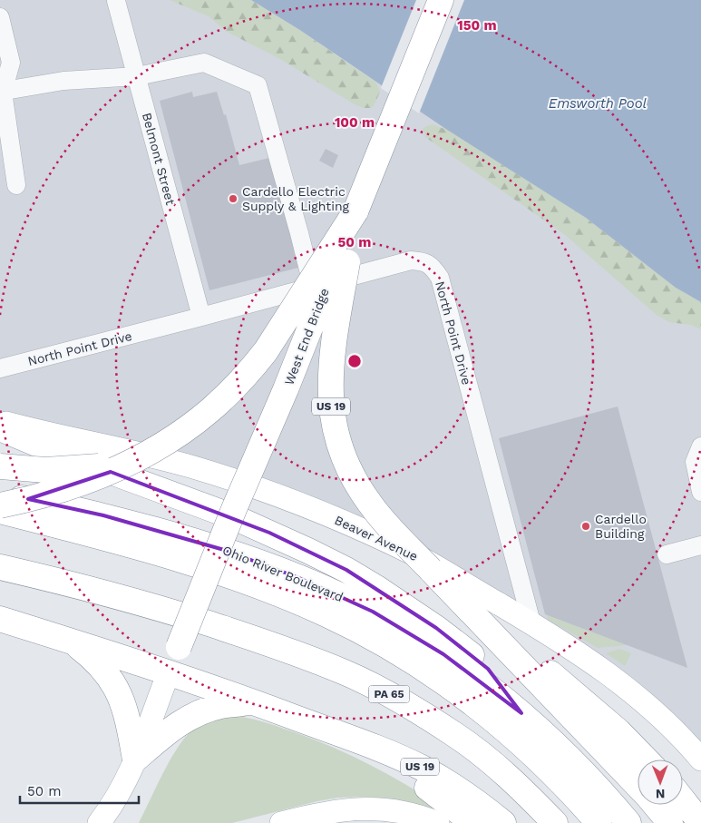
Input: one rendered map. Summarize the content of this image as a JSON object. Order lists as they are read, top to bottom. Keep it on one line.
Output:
{"streets":{"highway":["West End Bridge","US 19","Ohio River Boulevard","PA 65"],"main road":["Beaver Avenue"],"street":["Belmont Street","North Point Drive"]},"crossings":[["Belmont Street","North Point Drive"],["North Point Drive","Beaver Avenue"],["West End Bridge","US 19"]],"water":["Emsworth Pool"],"places":["Cardello Electric Supply & Lighting","Cardello Building"],"scale_bar":"50 m","north":"bottom","rings":["150 m","100 m","50 m"]}
